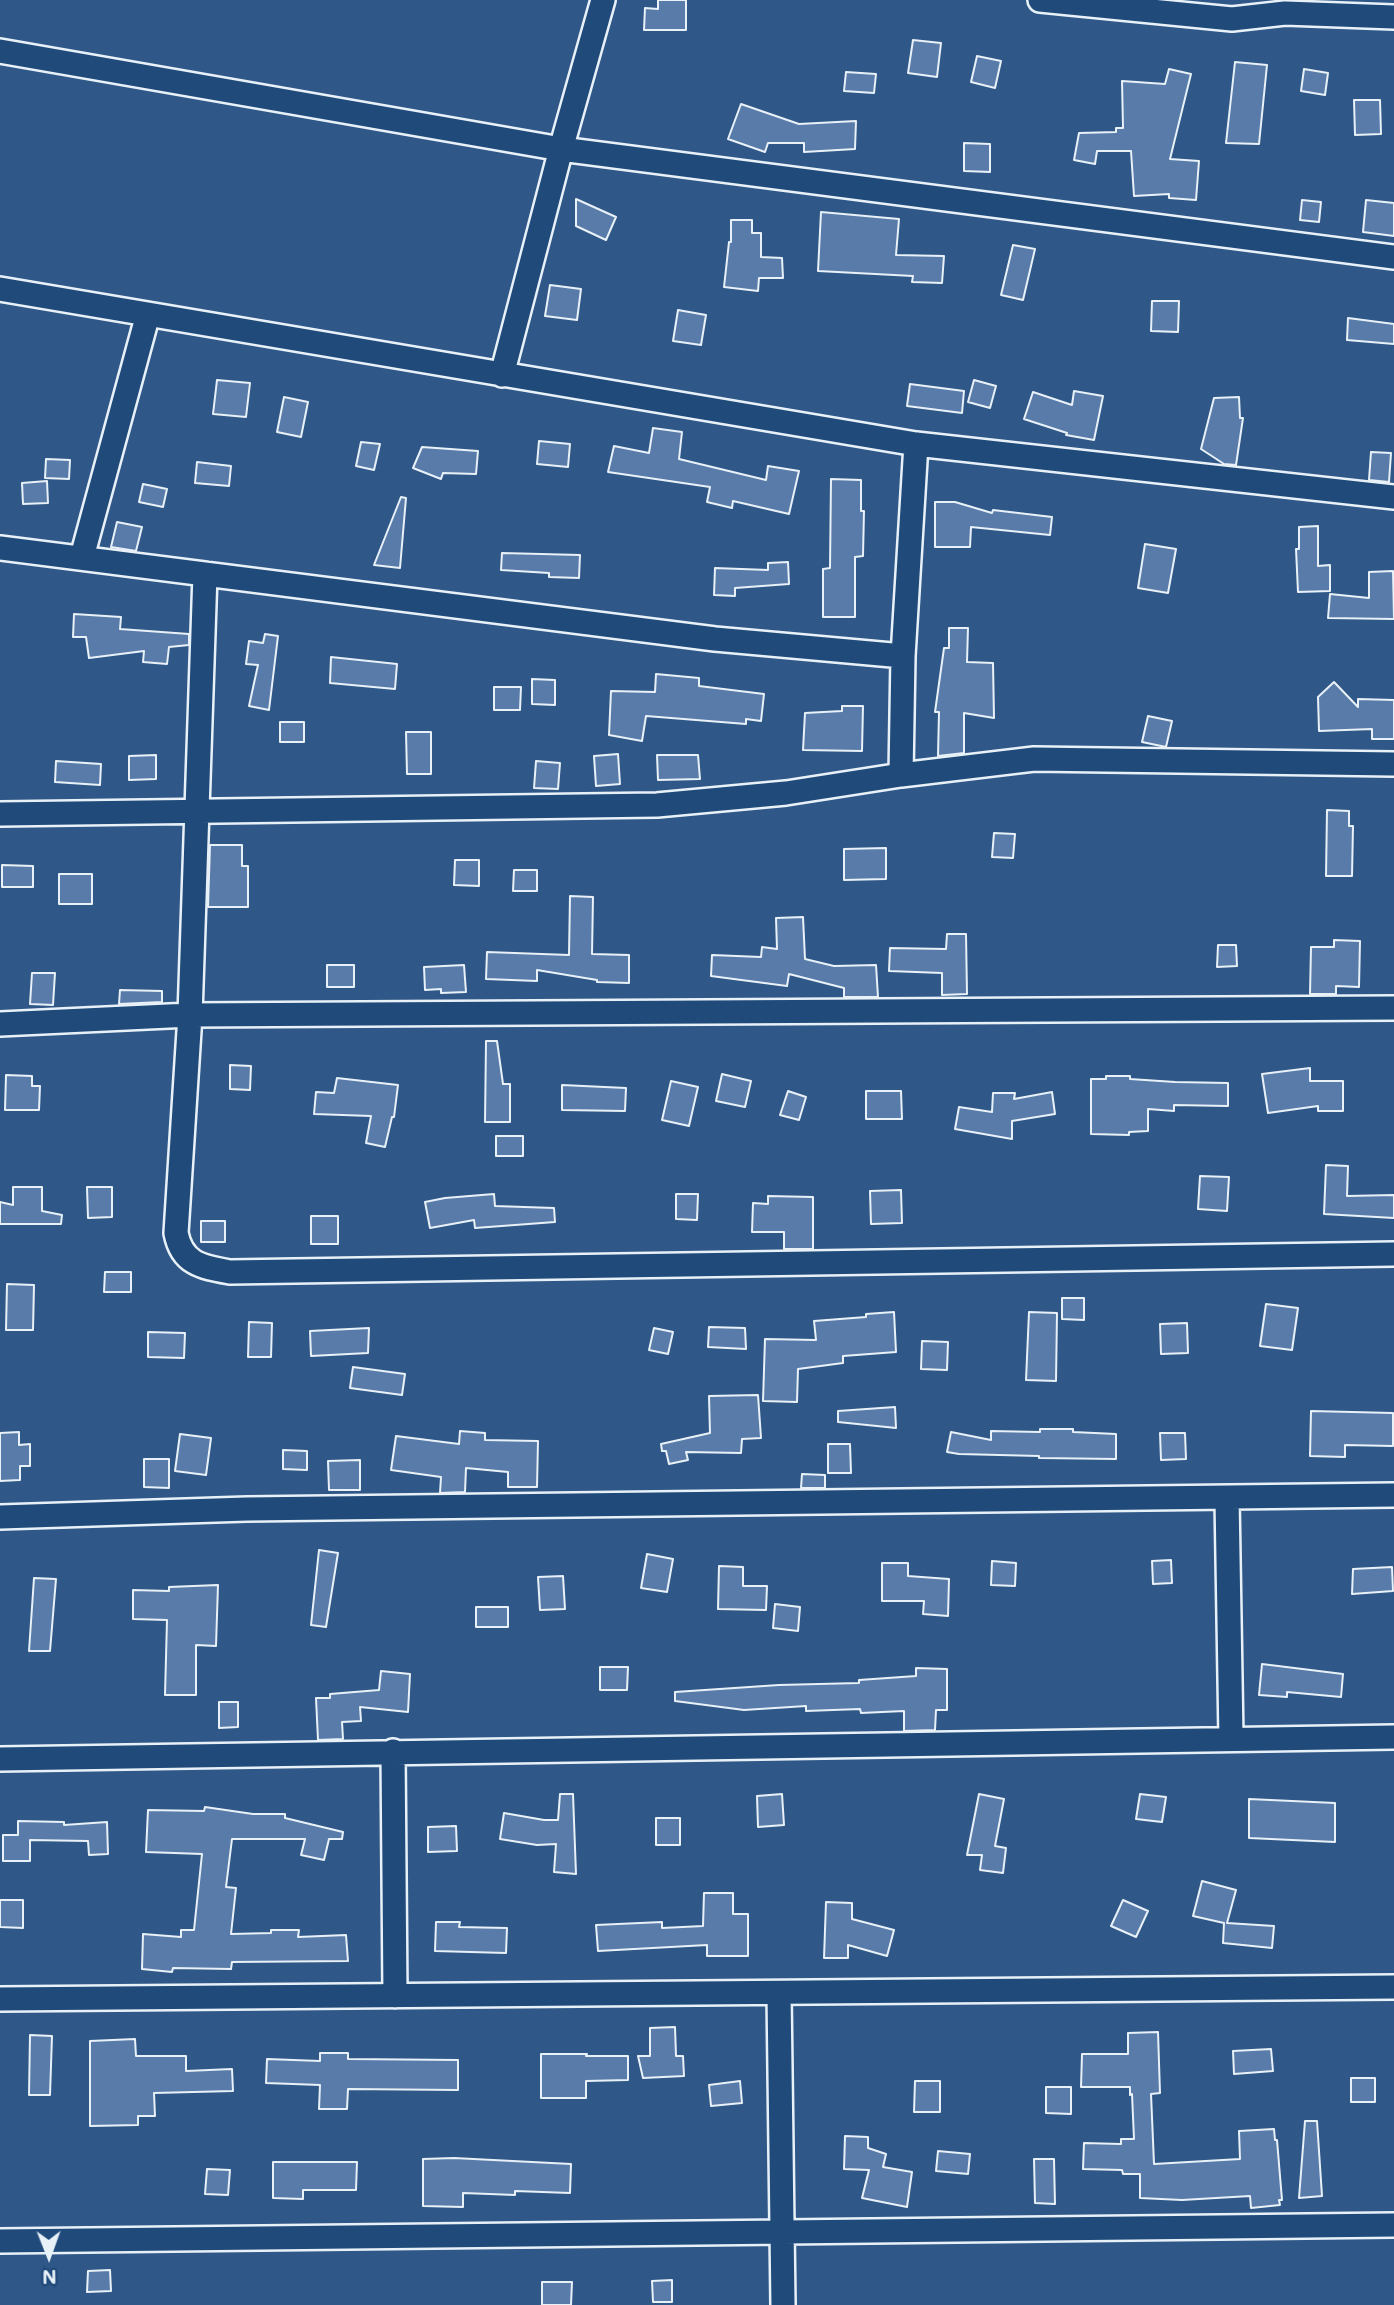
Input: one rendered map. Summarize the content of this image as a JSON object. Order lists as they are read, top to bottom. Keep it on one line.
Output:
{"north":"bottom"}
